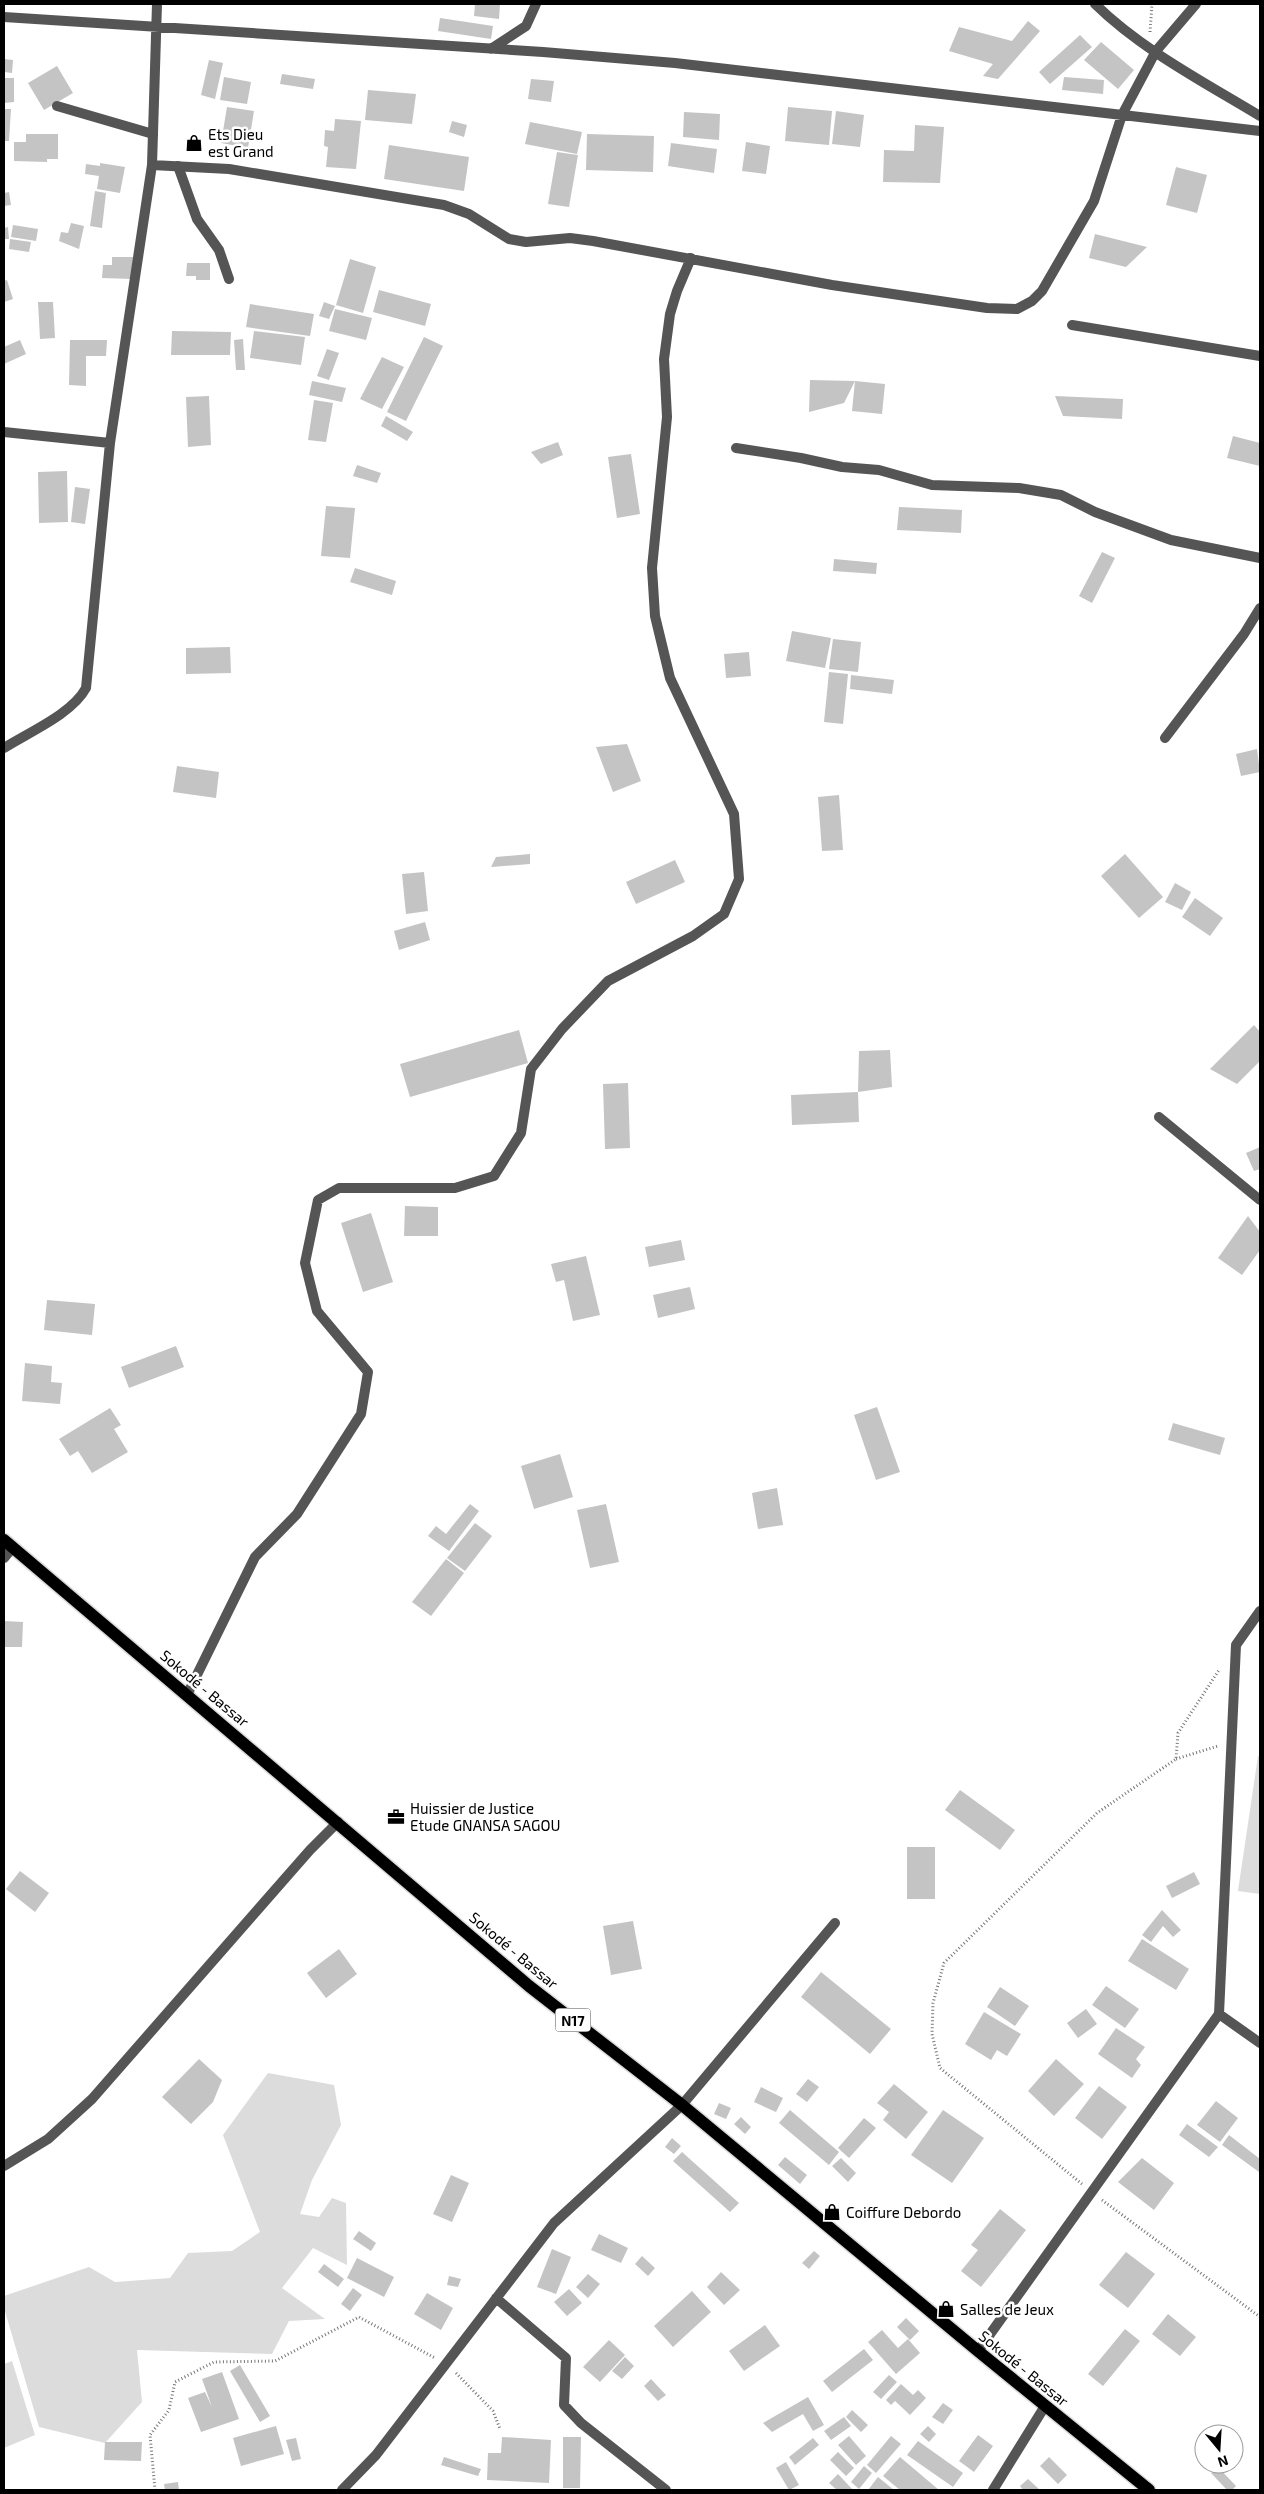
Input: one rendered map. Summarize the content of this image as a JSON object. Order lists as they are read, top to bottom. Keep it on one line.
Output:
{"streets":{"main road":["Sokodé - Bassar","N17"]},"places":{"shop":["Ets Dieu est Grand","Coiffure Debordo","Salles de Jeux"],"office":["Huissier de Justice Etude GNANSA SAGOU"]},"north":"bottom"}
